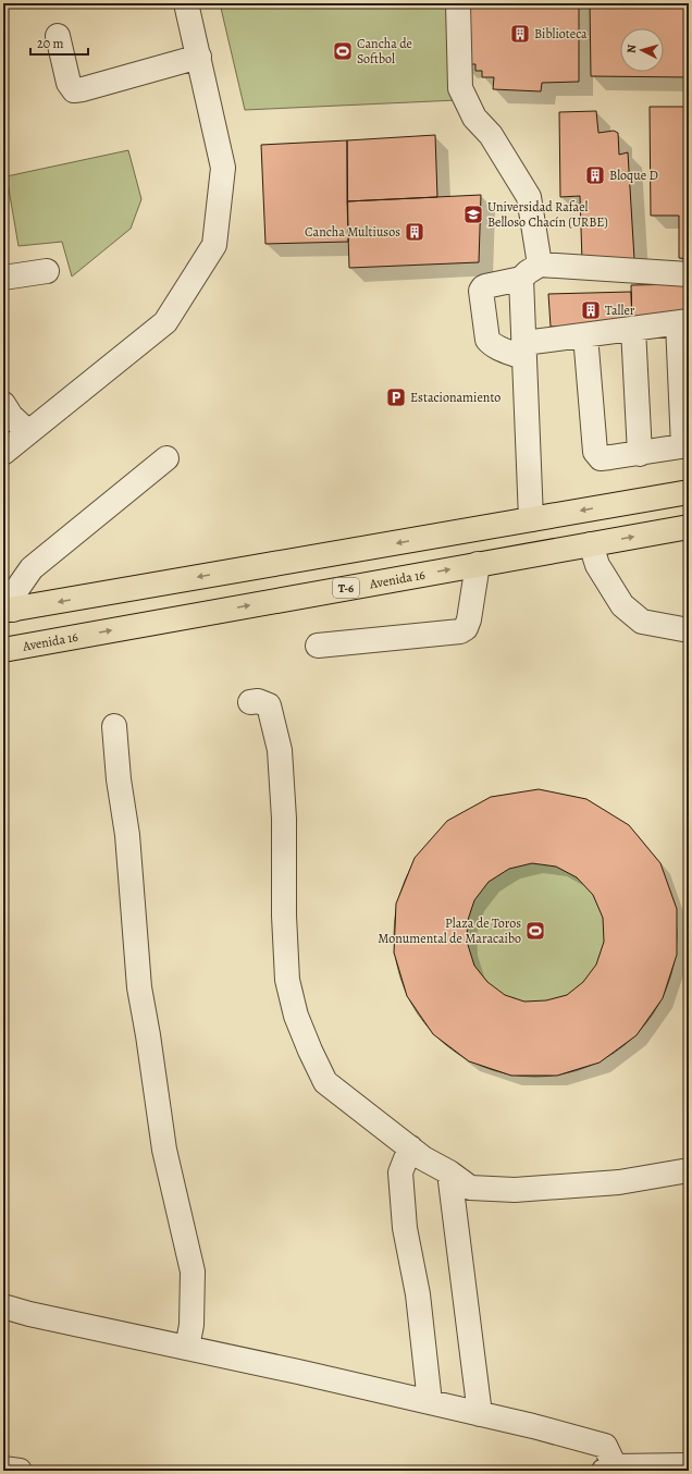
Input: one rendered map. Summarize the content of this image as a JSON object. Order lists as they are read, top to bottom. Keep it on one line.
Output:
{"streets":{"highway":["Avenida 16","T-6"]},"places":{"building":["Biblioteca","Bloque D","Cancha Multiusos","Taller"],"sports":["Cancha de Softbol","Plaza de Toros Monumental de Maracaibo"],"school or university":["Universidad Rafael Belloso Chacín (URBE)"],"parking":["Estacionamiento"]},"scale_bar":"20 m","north":"left"}
